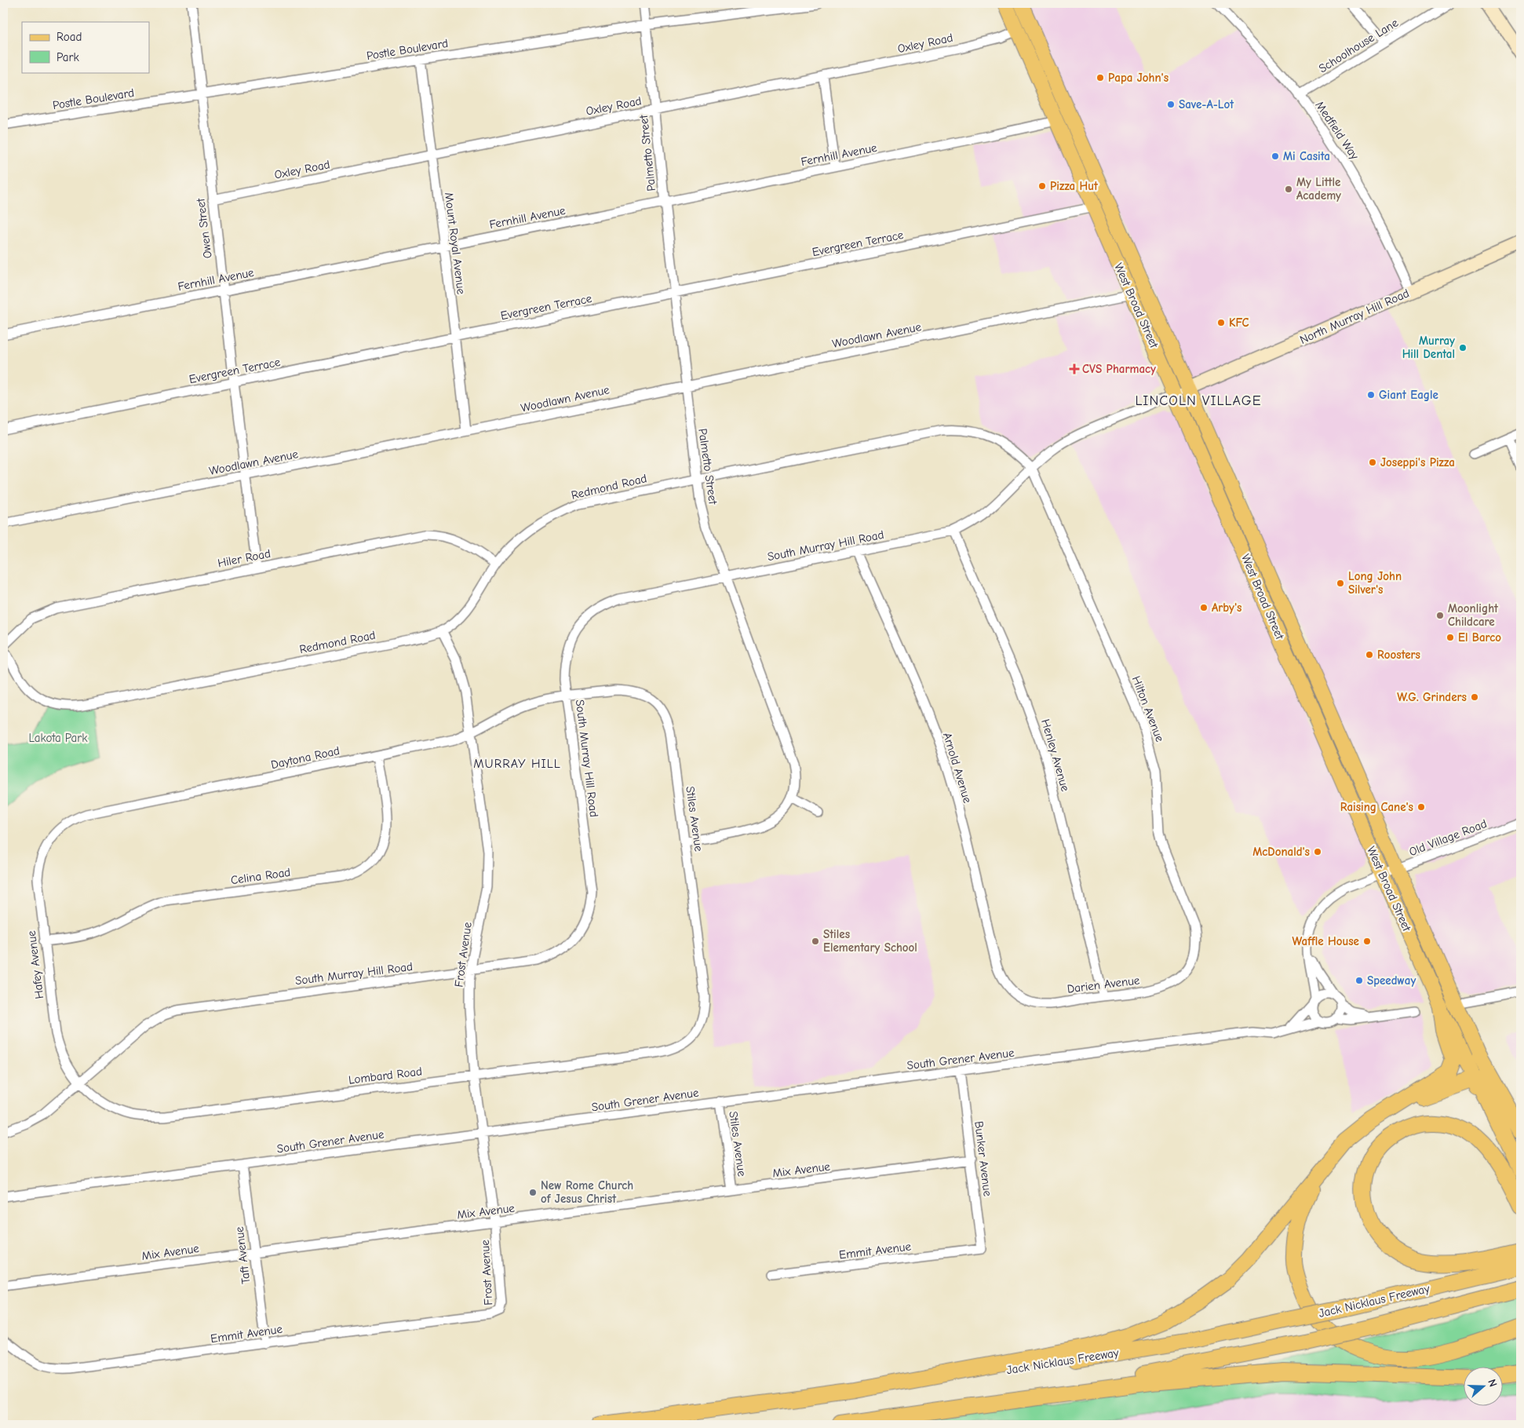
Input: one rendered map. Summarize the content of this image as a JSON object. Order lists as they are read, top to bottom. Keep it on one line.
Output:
{"streets":{"highway":["Jack Nicklaus Freeway"],"main road":["West Broad Street"],"street":["Oxley Road","Schoolhouse Lane","Postle Boulevard","Medfield Way","Palmetto Street","Fernhill Avenue","Owen Street","Mount Royal Avenue","Evergreen Terrace","North Murray Hill Road","Woodlawn Avenue","Redmond Road","South Murray Hill Road","Hiler Road","Hilton Avenue","Henley Avenue","Daytona Road","Arnold Avenue","Stiles Avenue","Old Village Road","Celina Road","Frost Avenue","Hafey Avenue","Darien Avenue","South Grener Avenue","Lombard Road","Bunker Avenue","Mix Avenue","Emmit Avenue","Taft Avenue"]},"crossings":[["Oxley Road","Palmetto Street"],["Oxley Road","Owen Street"],["Oxley Road","Mount Royal Avenue"],["Oxley Road","West Broad Street"],["Schoolhouse Lane","Medfield Way"],["Postle Boulevard","Palmetto Street"],["Postle Boulevard","Owen Street"],["Postle Boulevard","Mount Royal Avenue"],["Medfield Way","North Murray Hill Road"],["Palmetto Street","Fernhill Avenue"],["Palmetto Street","Evergreen Terrace"],["Palmetto Street","Woodlawn Avenue"],["Palmetto Street","Redmond Road"],["Palmetto Street","South Murray Hill Road"],["Palmetto Street","Stiles Avenue"],["Fernhill Avenue","Owen Street"],["Fernhill Avenue","Mount Royal Avenue"],["Fernhill Avenue","West Broad Street"],["Owen Street","Evergreen Terrace"],["Owen Street","Woodlawn Avenue"],["Owen Street","Hiler Road"],["Mount Royal Avenue","Evergreen Terrace"],["Mount Royal Avenue","Woodlawn Avenue"],["Evergreen Terrace","West Broad Street"],["West Broad Street","North Murray Hill Road"],["West Broad Street","Woodlawn Avenue"],["West Broad Street","South Murray Hill Road"],["West Broad Street","Old Village Road"],["North Murray Hill Road","South Murray Hill Road"],["Redmond Road","South Murray Hill Road"],["Redmond Road","Hiler Road"],["Redmond Road","Hilton Avenue"],["Redmond Road","Frost Avenue"],["South Murray Hill Road","Hilton Avenue"],["South Murray Hill Road","Henley Avenue"],["South Murray Hill Road","Daytona Road"],["South Murray Hill Road","Arnold Avenue"],["South Murray Hill Road","Stiles Avenue"],["South Murray Hill Road","Frost Avenue"],["South Murray Hill Road","Hafey Avenue"],["South Murray Hill Road","Lombard Road"],["Hilton Avenue","Darien Avenue"],["Henley Avenue","Darien Avenue"],["Daytona Road","Stiles Avenue"],["Daytona Road","Celina Road"],["Daytona Road","Frost Avenue"],["Daytona Road","Hafey Avenue"],["Arnold Avenue","Darien Avenue"],["Stiles Avenue","South Grener Avenue"],["Stiles Avenue","Lombard Road"],["Stiles Avenue","Mix Avenue"],["Celina Road","Hafey Avenue"],["Frost Avenue","South Grener Avenue"],["Frost Avenue","Lombard Road"],["Frost Avenue","Mix Avenue"],["Frost Avenue","Emmit Avenue"],["Hafey Avenue","Lombard Road"],["South Grener Avenue","Bunker Avenue"],["South Grener Avenue","Taft Avenue"],["Bunker Avenue","Mix Avenue"],["Bunker Avenue","Emmit Avenue"],["Mix Avenue","Taft Avenue"],["Emmit Avenue","Taft Avenue"]],"districts":["LINCOLN VILLAGE","MURRAY HILL"],"parks":["Lakota Park"],"places":{"other":["Papa John's","Save-A-Lot","Mi Casita","Pizza Hut","My Little Academy","KFC","Murray Hill Dental","Giant Eagle","Joseppi's Pizza","Long John Silver's","Arby's","Moonlight Childcare","El Barco","Roosters","W.G. Grinders","Raising Cane's","McDonald's","Stiles Elementary School","Waffle House","Speedway","New Rome Church of Jesus Christ"],"health":["CVS Pharmacy"]},"legend":["Road","Park"],"north":"right"}
